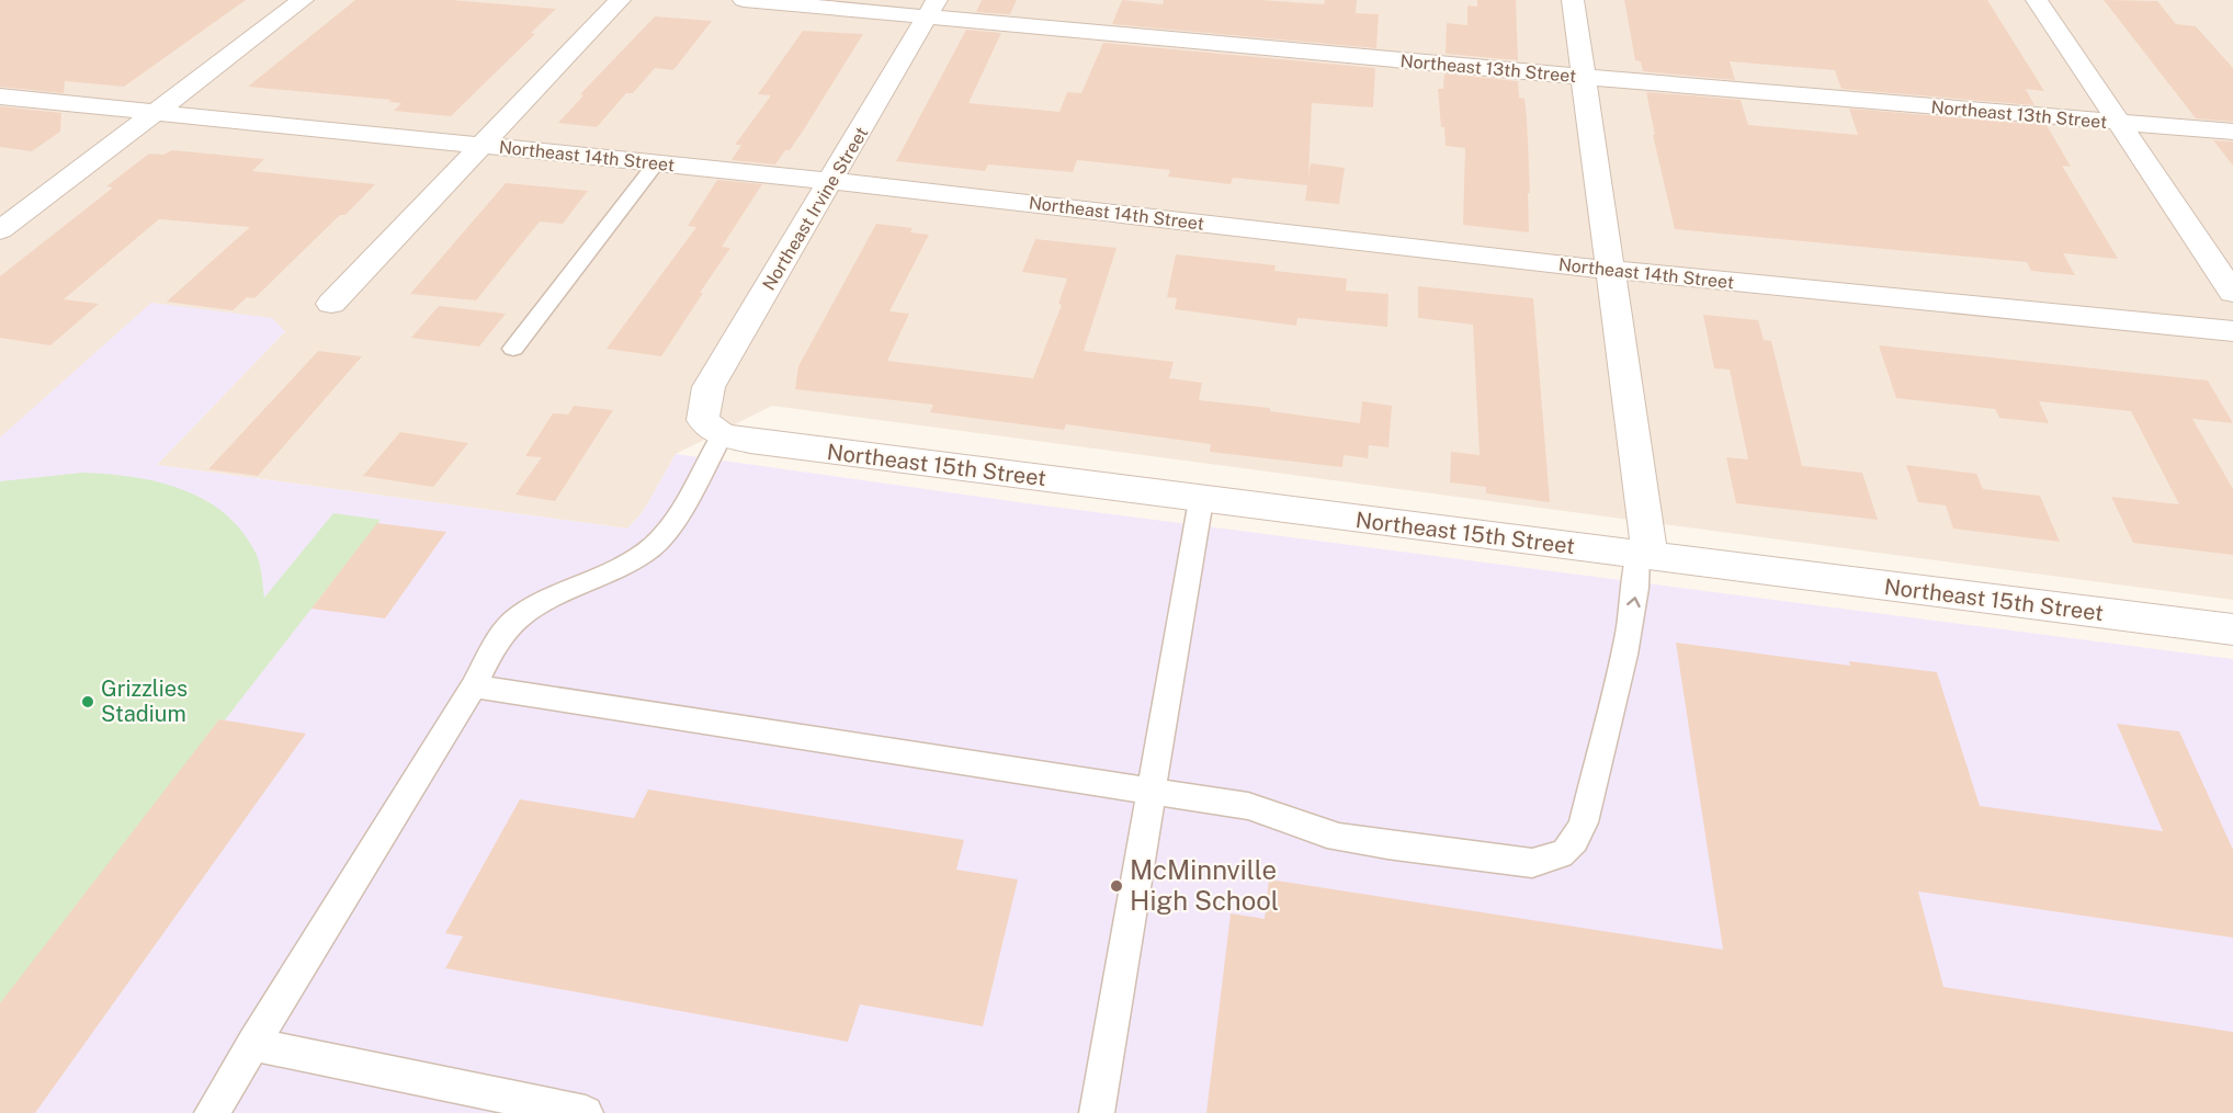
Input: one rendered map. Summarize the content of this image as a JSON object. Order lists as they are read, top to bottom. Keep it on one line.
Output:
{"streets":{"street":["Northeast 13th Street","Northeast 14th Street","Northeast Irvine Street","Northeast 15th Street"]},"crossings":[["Northeast 13th Street","Northeast Irvine Street"],["Northeast 14th Street","Northeast Irvine Street"],["Northeast Irvine Street","Northeast 15th Street"]],"places":["Grizzlies Stadium","McMinnville High School"]}
